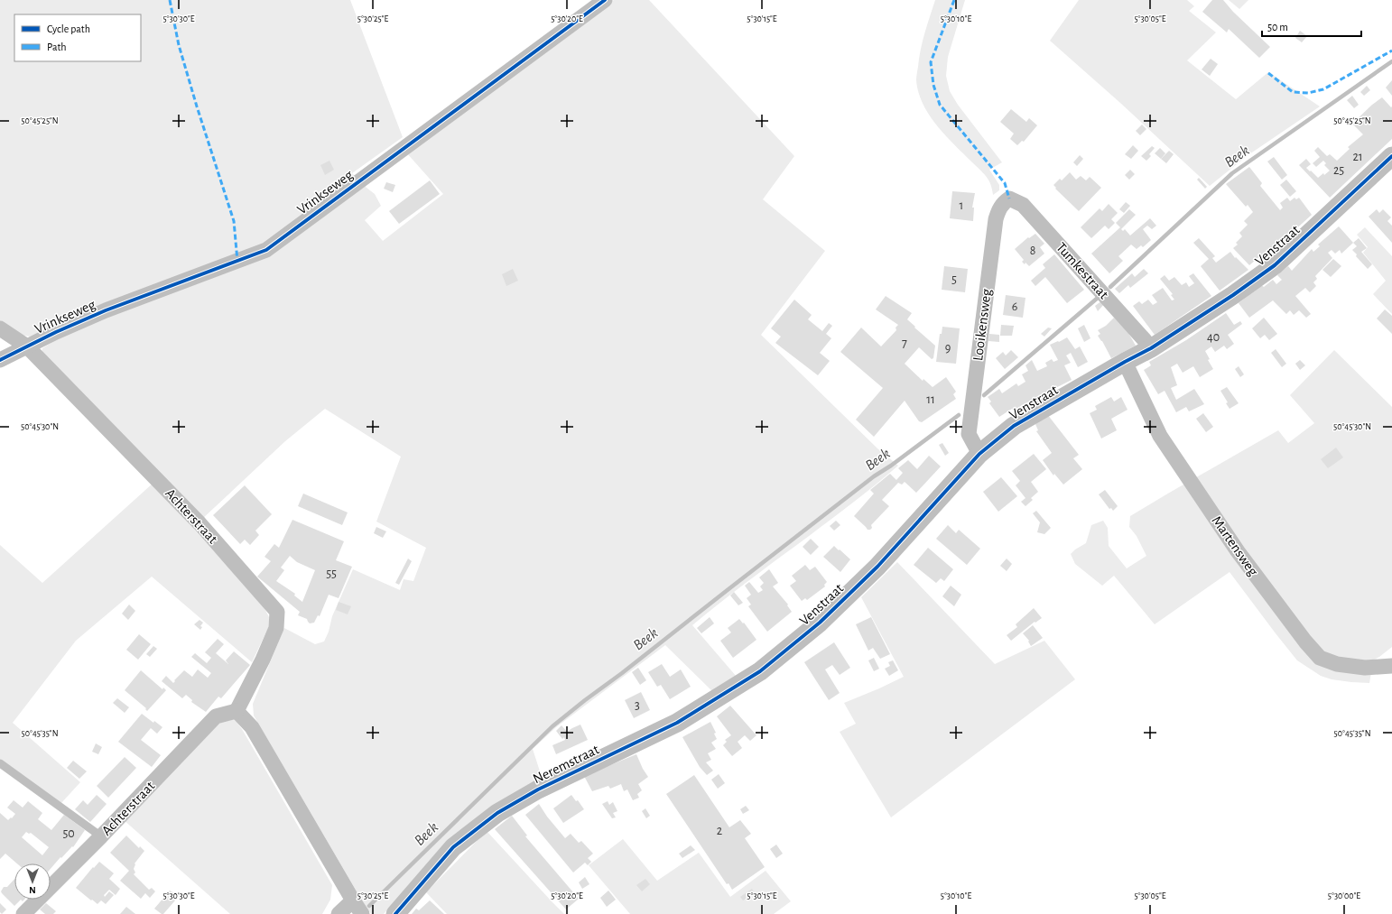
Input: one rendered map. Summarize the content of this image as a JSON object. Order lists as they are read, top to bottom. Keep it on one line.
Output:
{"streets":{"street":["Vrinkseweg","Venstraat","Tumkestraat","Looikensweg","Achterstraat","Martensweg","Neremstraat"]},"crossings":[["Vrinkseweg","Achterstraat"],["Venstraat","Tumkestraat"],["Venstraat","Looikensweg"],["Venstraat","Martensweg"],["Venstraat","Neremstraat"],["Tumkestraat","Looikensweg"]],"water":["Beek"],"house_numbers":["21","25","1","8","5","6","40","7","9","11","55","3","2","50"],"legend":["Cycle path","Path"],"scale_bar":"50 m","north":"bottom","coordinates":["5°30'30\"E","5°30'25\"E","5°30'20\"E","5°30'15\"E","5°30'10\"E","5°30'05\"E","50°45'25\"N","50°45'30\"N","50°45'35\"N","5°30'00\"E"]}
